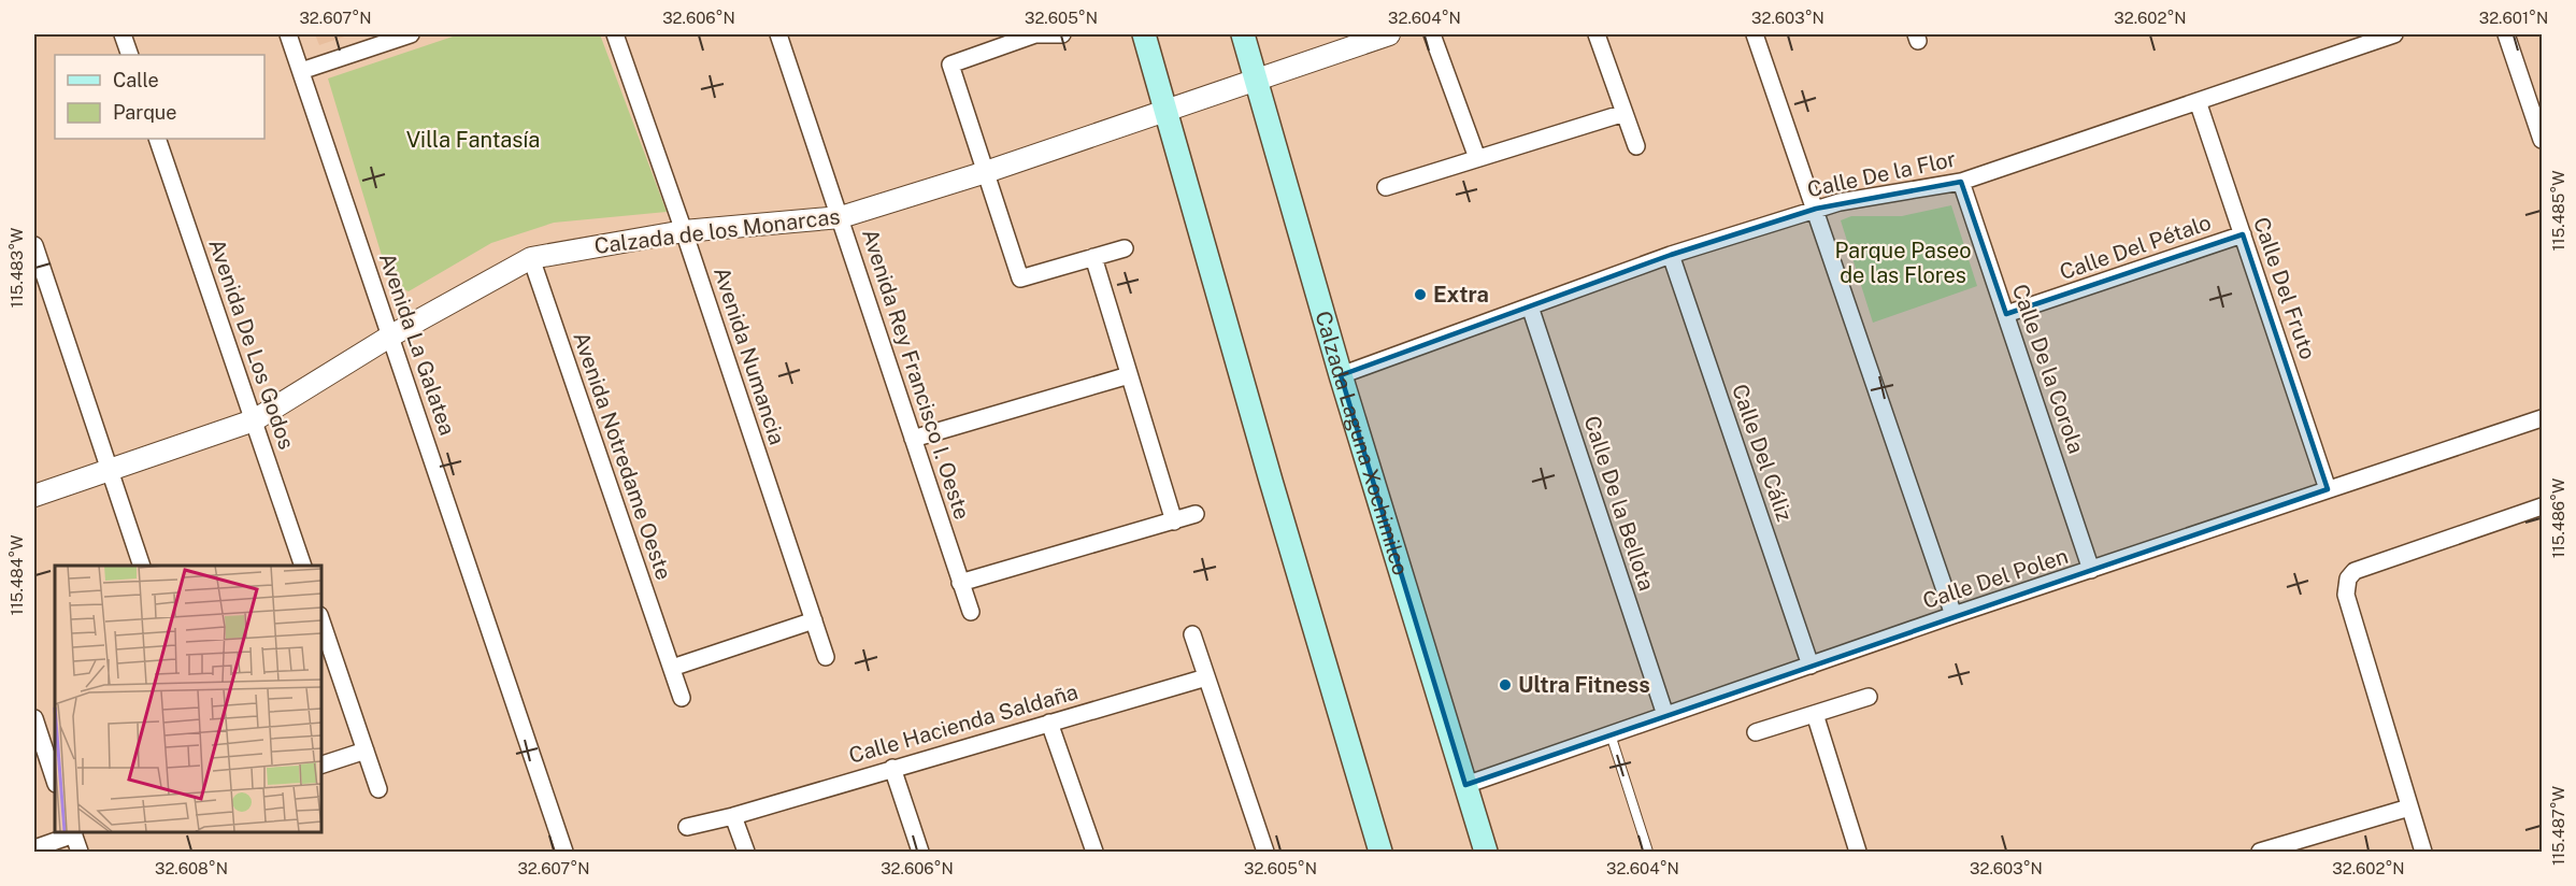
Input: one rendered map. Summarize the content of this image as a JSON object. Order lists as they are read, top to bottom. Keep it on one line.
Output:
{"streets":{"main road":["Calzada Laguna Xochimilco"],"street":["Calle De la Flor","Calzada de los Monarcas","Calle Del Pétalo","Calle Del Fruto","Avenida De Los Godos","Avenida La Galatea","Avenida Numancia","Calle De la Corola","Avenida Rey Francisco I. Oeste","Calle Del Cáliz","Avenida Notredame Oeste","Calle De la Bellota","Calle Del Polen","Calle Hacienda Saldaña"]},"crossings":[["Calle De la Flor","Calle Del Fruto"],["Calle De la Flor","Calle De la Corola"],["Calle De la Flor","Calzada Laguna Xochimilco"],["Calle De la Flor","Calle Del Cáliz"],["Calle De la Flor","Calle De la Bellota"],["Calzada de los Monarcas","Avenida De Los Godos"],["Calzada de los Monarcas","Avenida La Galatea"],["Calzada de los Monarcas","Avenida Numancia"],["Calzada de los Monarcas","Avenida Rey Francisco I. Oeste"],["Calzada de los Monarcas","Calzada Laguna Xochimilco"],["Calzada de los Monarcas","Avenida Notredame Oeste"],["Calle Del Pétalo","Calle Del Fruto"],["Calle Del Pétalo","Calle De la Corola"],["Calle Del Fruto","Calle Del Polen"],["Calle De la Corola","Calle Del Polen"],["Calzada Laguna Xochimilco","Calle Del Polen"],["Calle Del Cáliz","Calle Del Polen"],["Calle De la Bellota","Calle Del Polen"]],"parks":["Villa Fantasía","Parque Paseo de las Flores"],"places":["Extra","Ultra Fitness"],"legend":["Calle","Parque"],"coordinates":["32.607°N","32.606°N","32.605°N","32.604°N","32.603°N","32.602°N","32.601°N","115.485°W","115.483°W","115.486°W","115.484°W","115.487°W","32.608°N"]}
